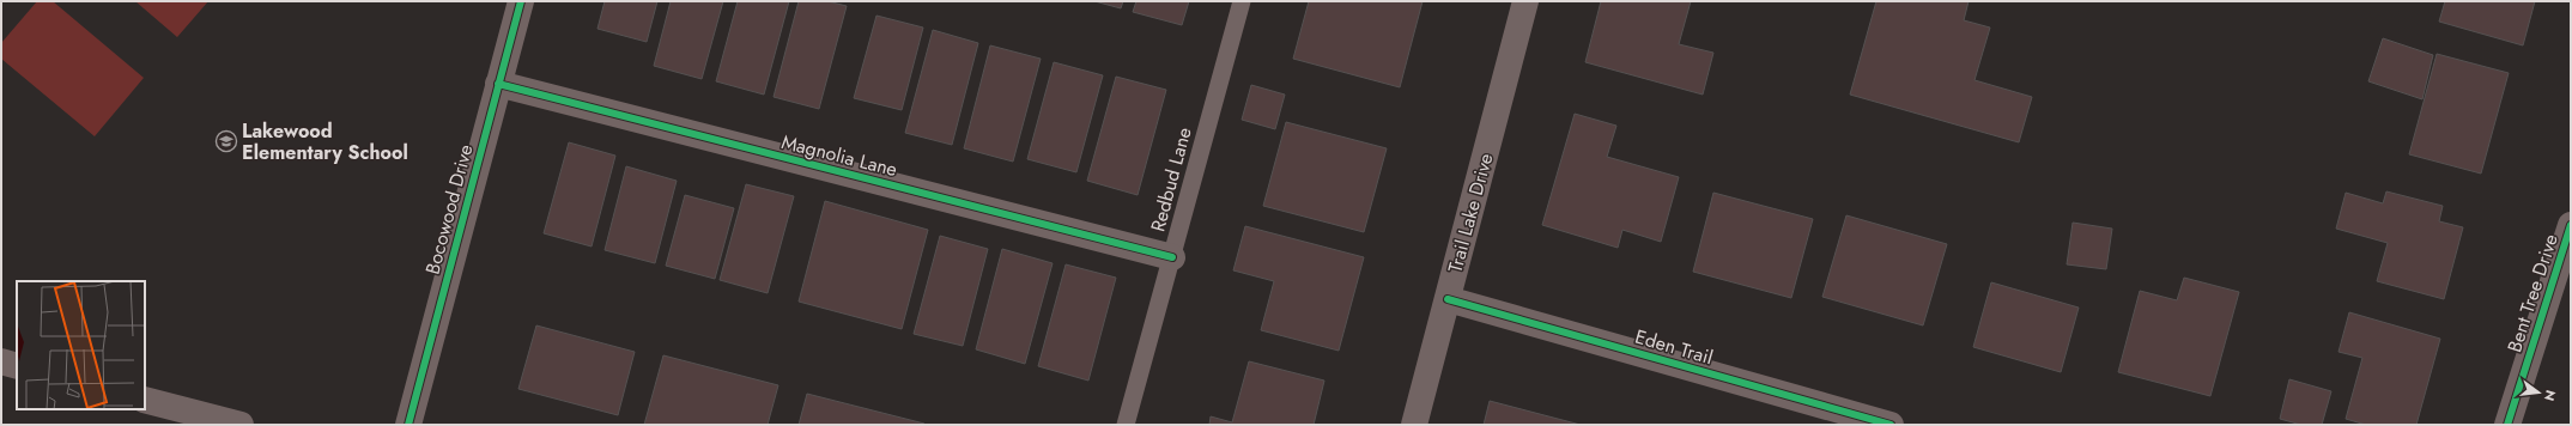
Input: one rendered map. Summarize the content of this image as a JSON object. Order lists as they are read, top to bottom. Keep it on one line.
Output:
{"streets":{"street":["Magnolia Lane","Bocowood Drive","Trail Lake Drive","Bent Tree Drive","Eden Trail"],"lane":["Redbud Lane"]},"crossings":[["Magnolia Lane","Redbud Lane"],["Magnolia Lane","Bocowood Drive"],["Trail Lake Drive","Eden Trail"]],"places":{"school or university":["Lakewood Elementary School"]},"north":"right"}
